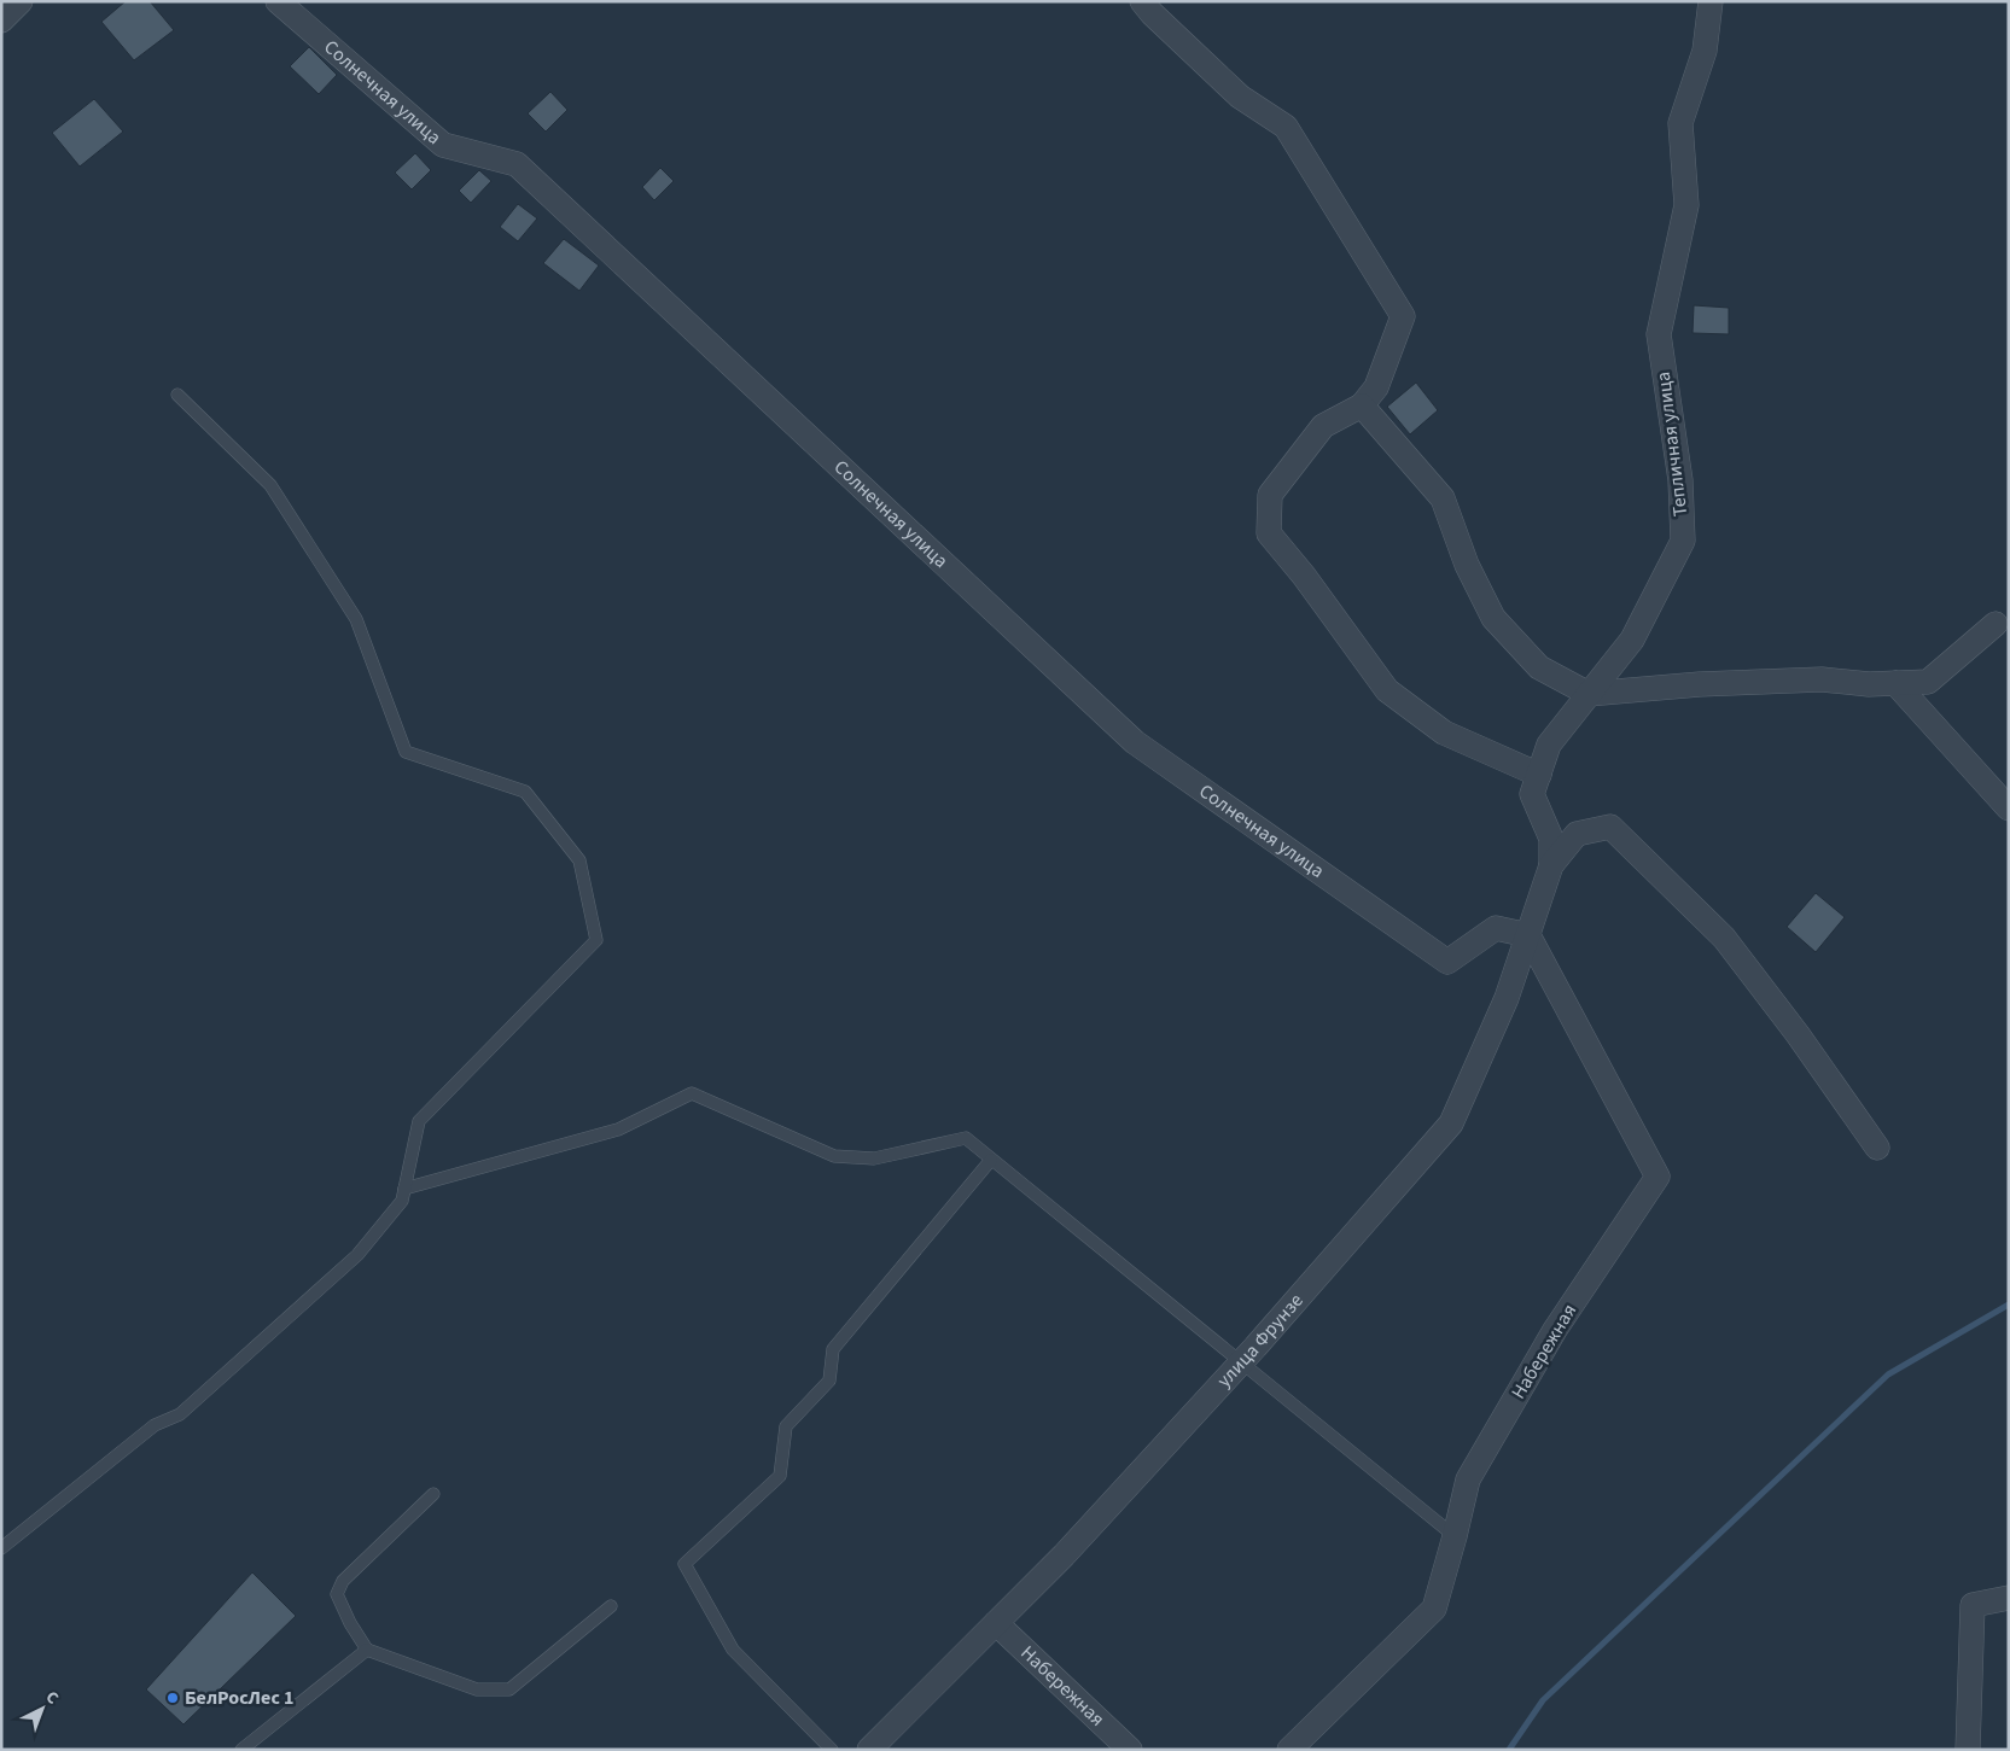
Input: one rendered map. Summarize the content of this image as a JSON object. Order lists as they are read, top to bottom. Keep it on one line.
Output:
{"streets":{"street":["Солнечная улица","Тепличная улица","улица Фрунзе","Набережная"]},"crossings":[["Солнечная улица","улица Фрунзе"],["Солнечная улица","Набережная"],["Тепличная улица","улица Фрунзе"],["улица Фрунзе","Набережная"]],"places":["БелРосЛес 1"],"north":"top right"}
